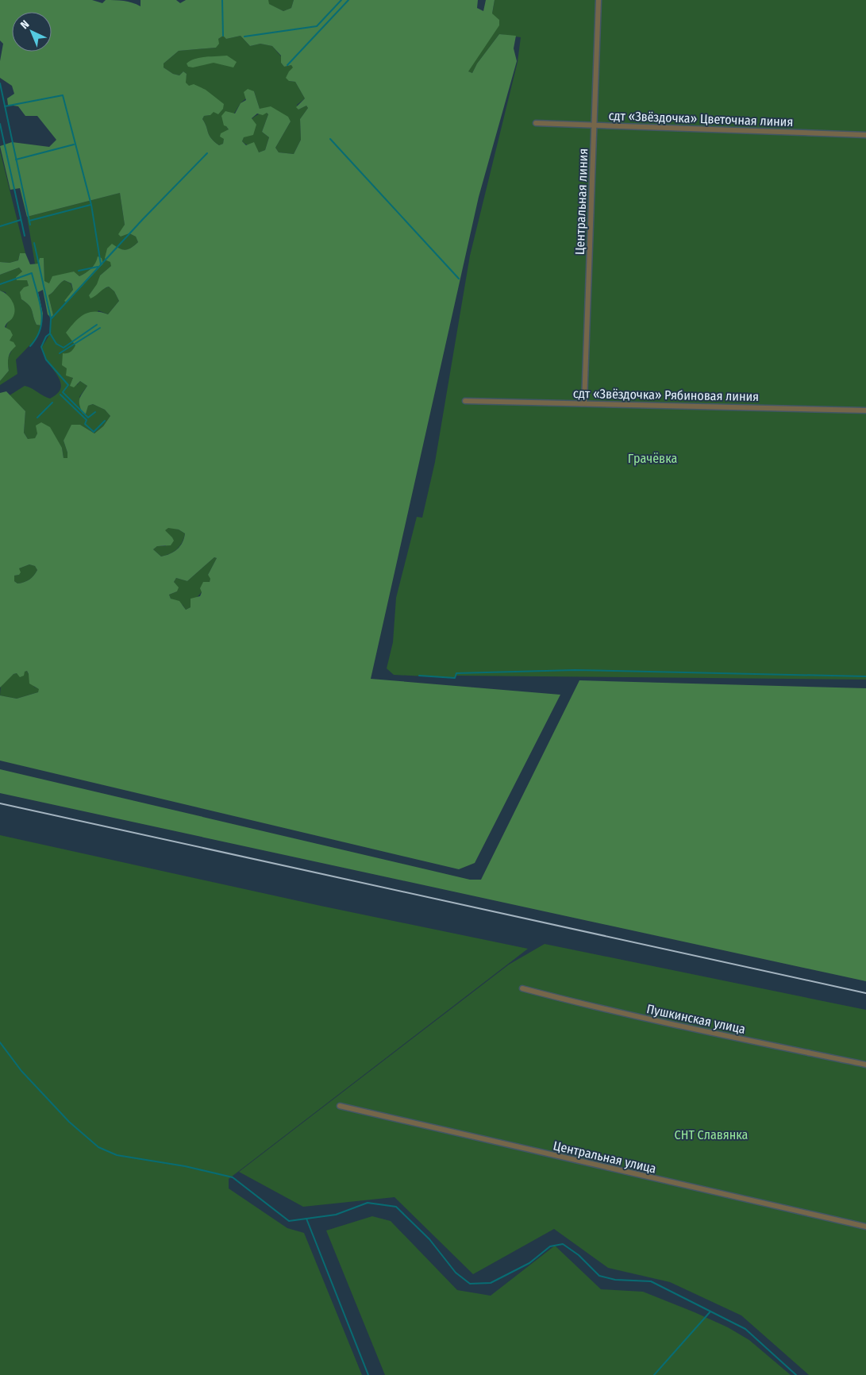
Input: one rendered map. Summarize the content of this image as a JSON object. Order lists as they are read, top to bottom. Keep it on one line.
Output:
{"streets":{"street":["сдт «Звёздочка» Цветочная линия","Центральная линия","сдт «Звёздочка» Рябиновая линия","Пушкинская улица","Центральная улица"]},"crossings":[["сдт «Звёздочка» Цветочная линия","Центральная линия"],["Центральная линия","сдт «Звёздочка» Рябиновая линия"]],"parks":["Грачёвка","СНТ Славянка"],"north":"top left"}
